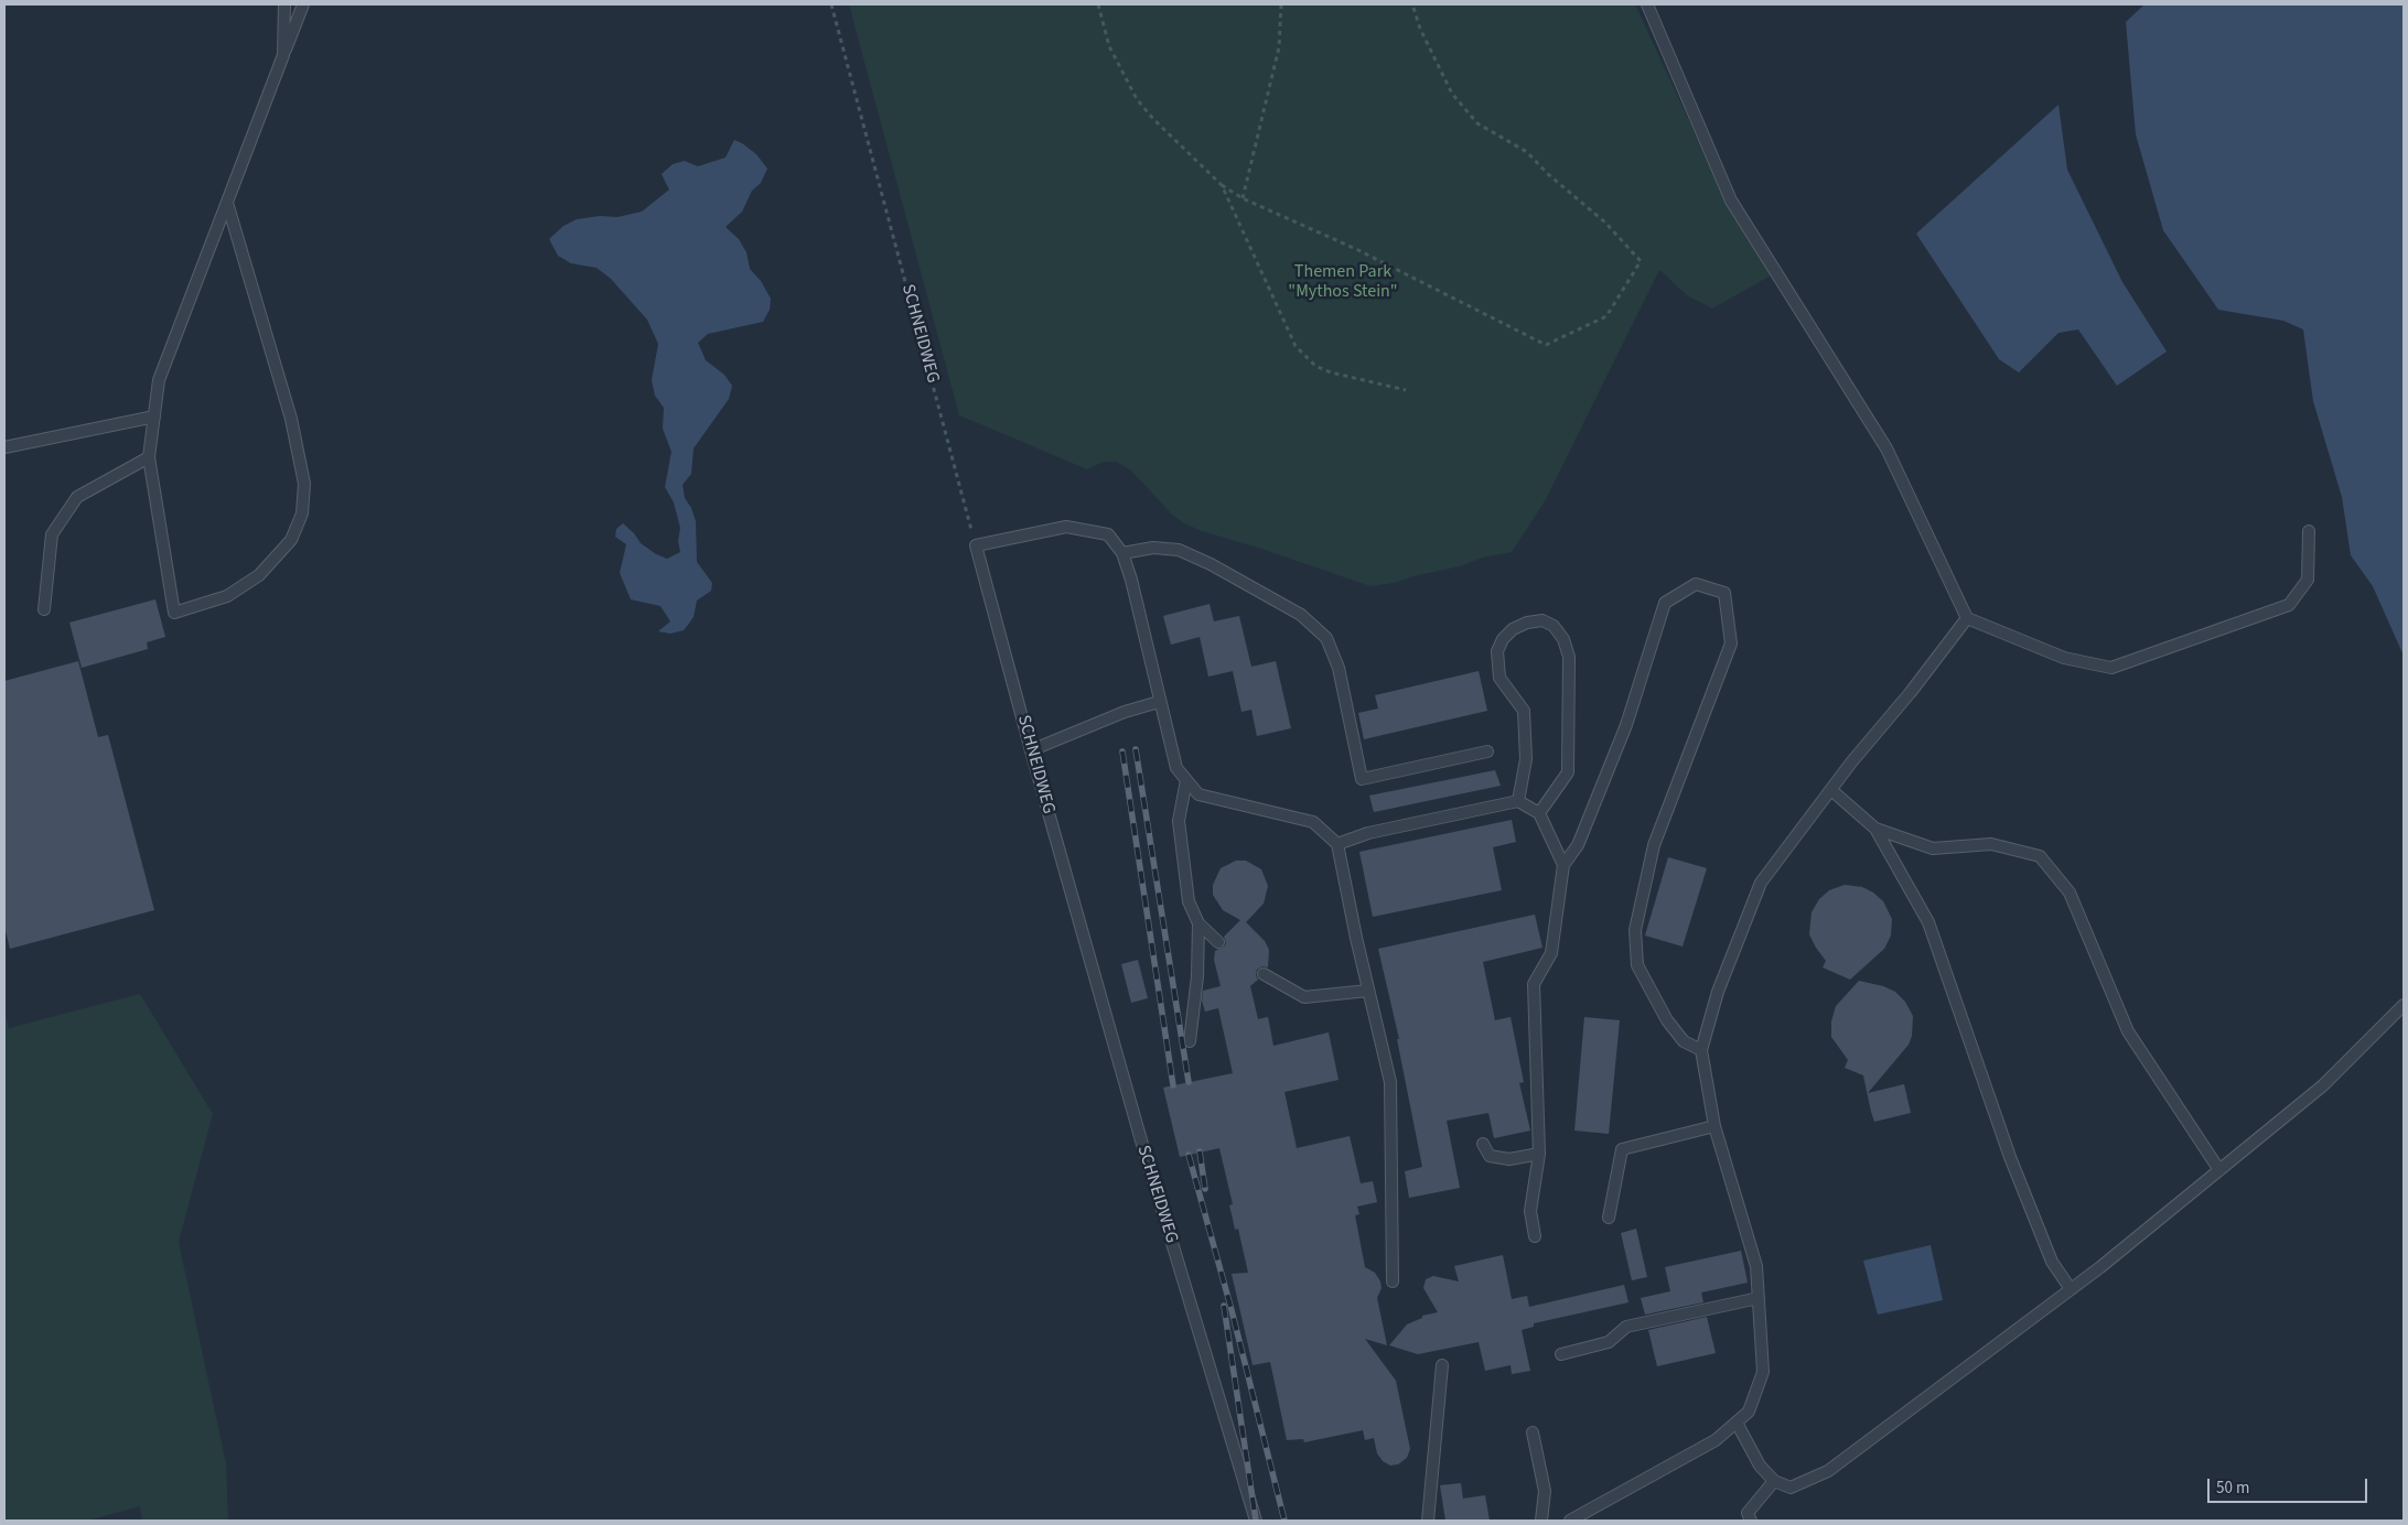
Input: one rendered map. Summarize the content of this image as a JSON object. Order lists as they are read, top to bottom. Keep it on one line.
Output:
{"streets":{"lane":["SCHNEIDWEG"]},"parks":["Themen Park \"Mythos Stein\""],"scale_bar":"50 m"}
